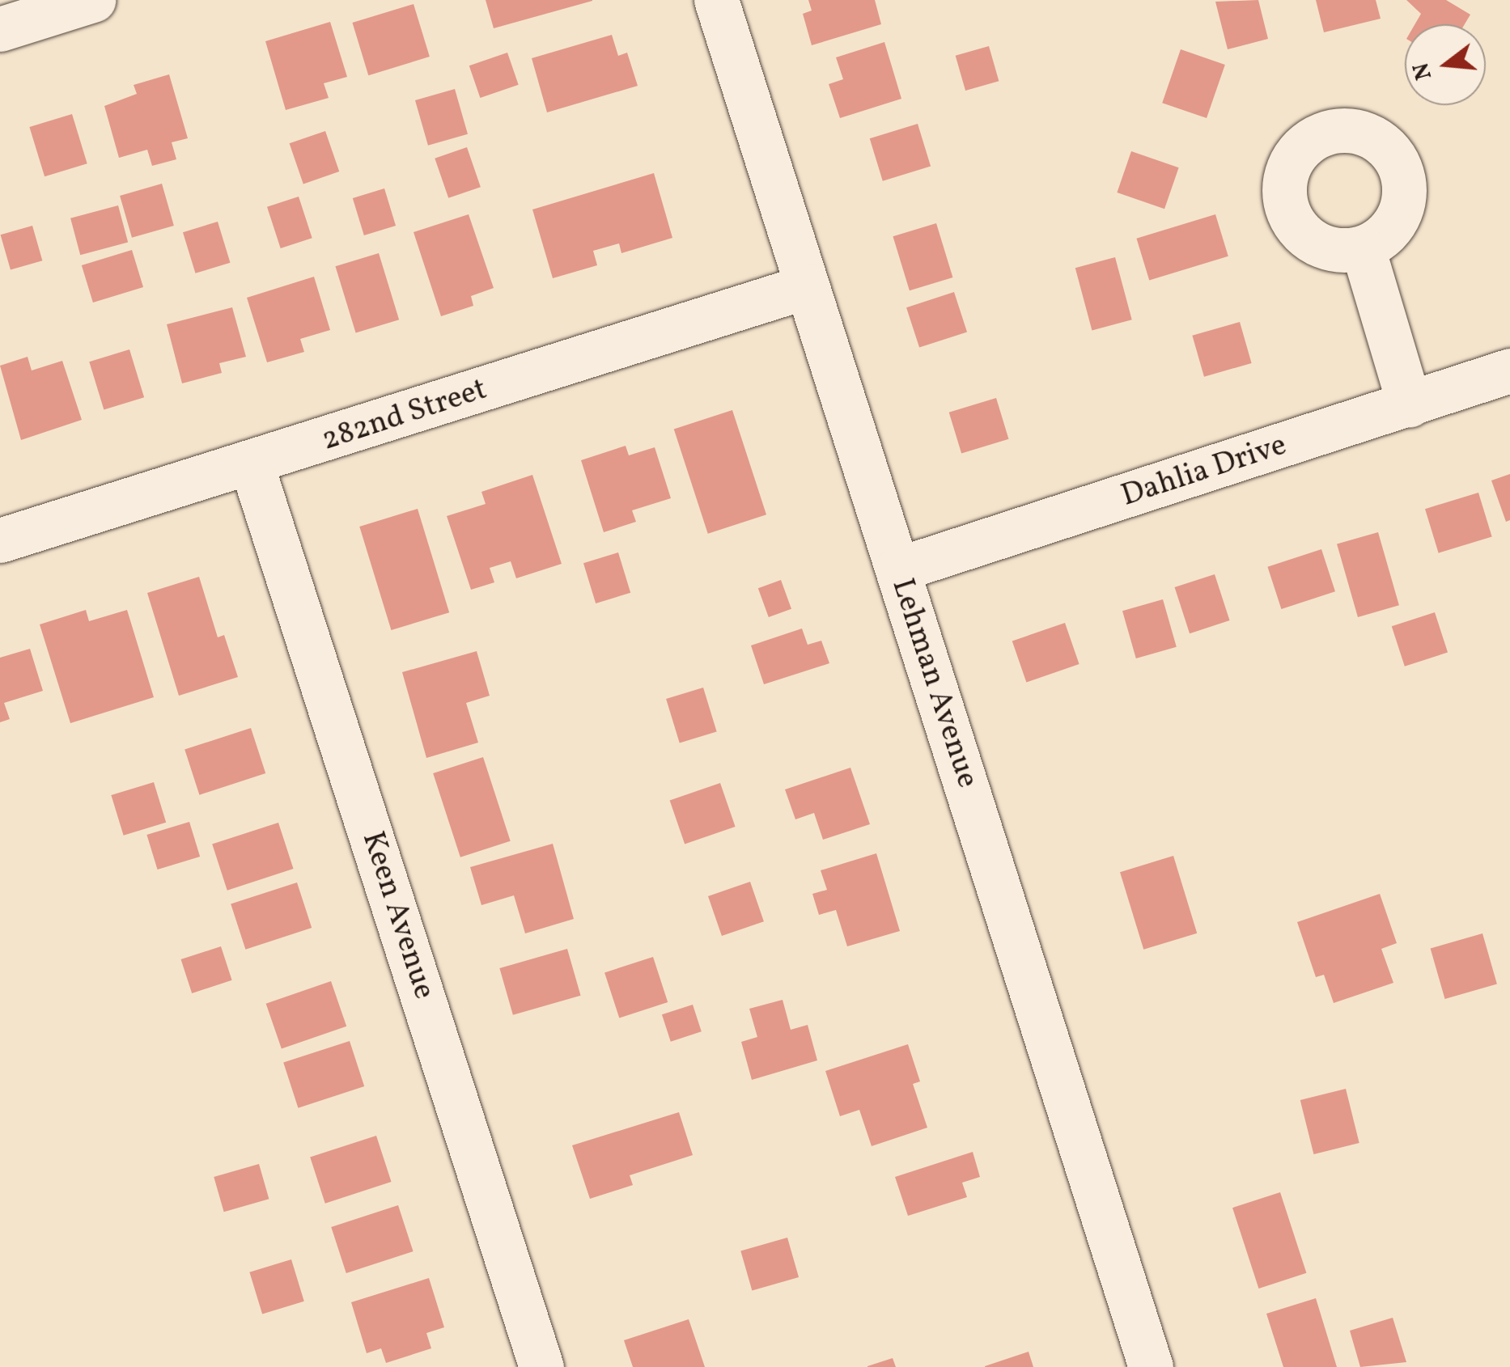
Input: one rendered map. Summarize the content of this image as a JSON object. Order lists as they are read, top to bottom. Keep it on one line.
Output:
{"streets":{"street":["282nd Street","Dahlia Drive","Lehman Avenue","Keen Avenue"]},"crossings":[["282nd Street","Lehman Avenue"],["282nd Street","Keen Avenue"],["Dahlia Drive","Lehman Avenue"]],"north":"left"}
